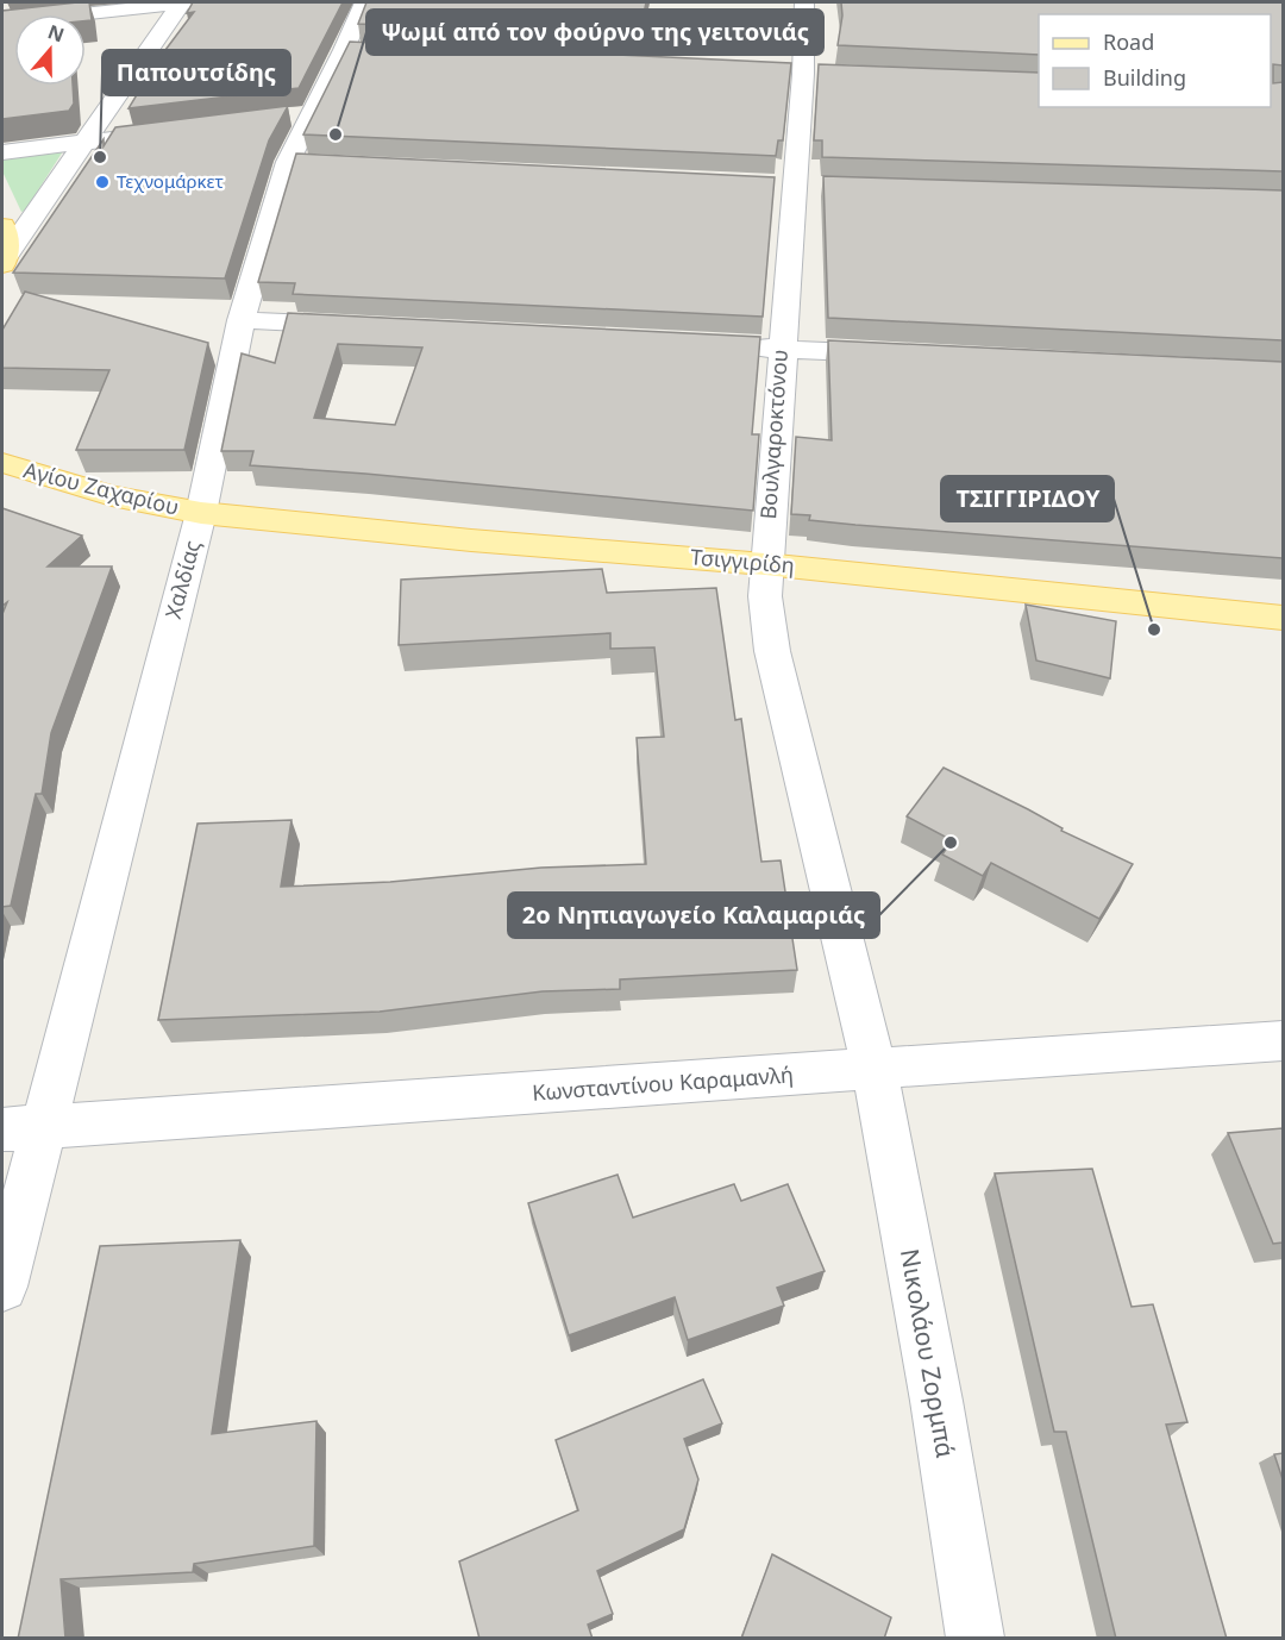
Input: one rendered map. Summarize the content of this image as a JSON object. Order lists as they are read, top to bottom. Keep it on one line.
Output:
{"streets":{"main road":["Αγίου Ζαχαρίου","Τσιγγιρίδη"],"street":["Βουλγαροκτόνου","Χαλδίας","Κωνσταντίνου Καραμανλή","Νικολάου Ζορμπά"]},"crossings":[["Βουλγαροκτόνου","Τσιγγιρίδη"],["Βουλγαροκτόνου","Κωνσταντίνου Καραμανλή"],["Βουλγαροκτόνου","Νικολάου Ζορμπά"],["Αγίου Ζαχαρίου","Τσιγγιρίδη"],["Αγίου Ζαχαρίου","Χαλδίας"],["Τσιγγιρίδη","Χαλδίας"],["Χαλδίας","Κωνσταντίνου Καραμανλή"],["Κωνσταντίνου Καραμανλή","Νικολάου Ζορμπά"]],"places":["Ψωμί από τον φούρνο της γειτονιάς","Παπουτσίδης","Τεχνομάρκετ","ΤΣΙΓΓΙΡΙΔΟΥ","2ο Νηπιαγωγείο Καλαμαριάς"],"legend":["Road","Building"],"north":"top"}
